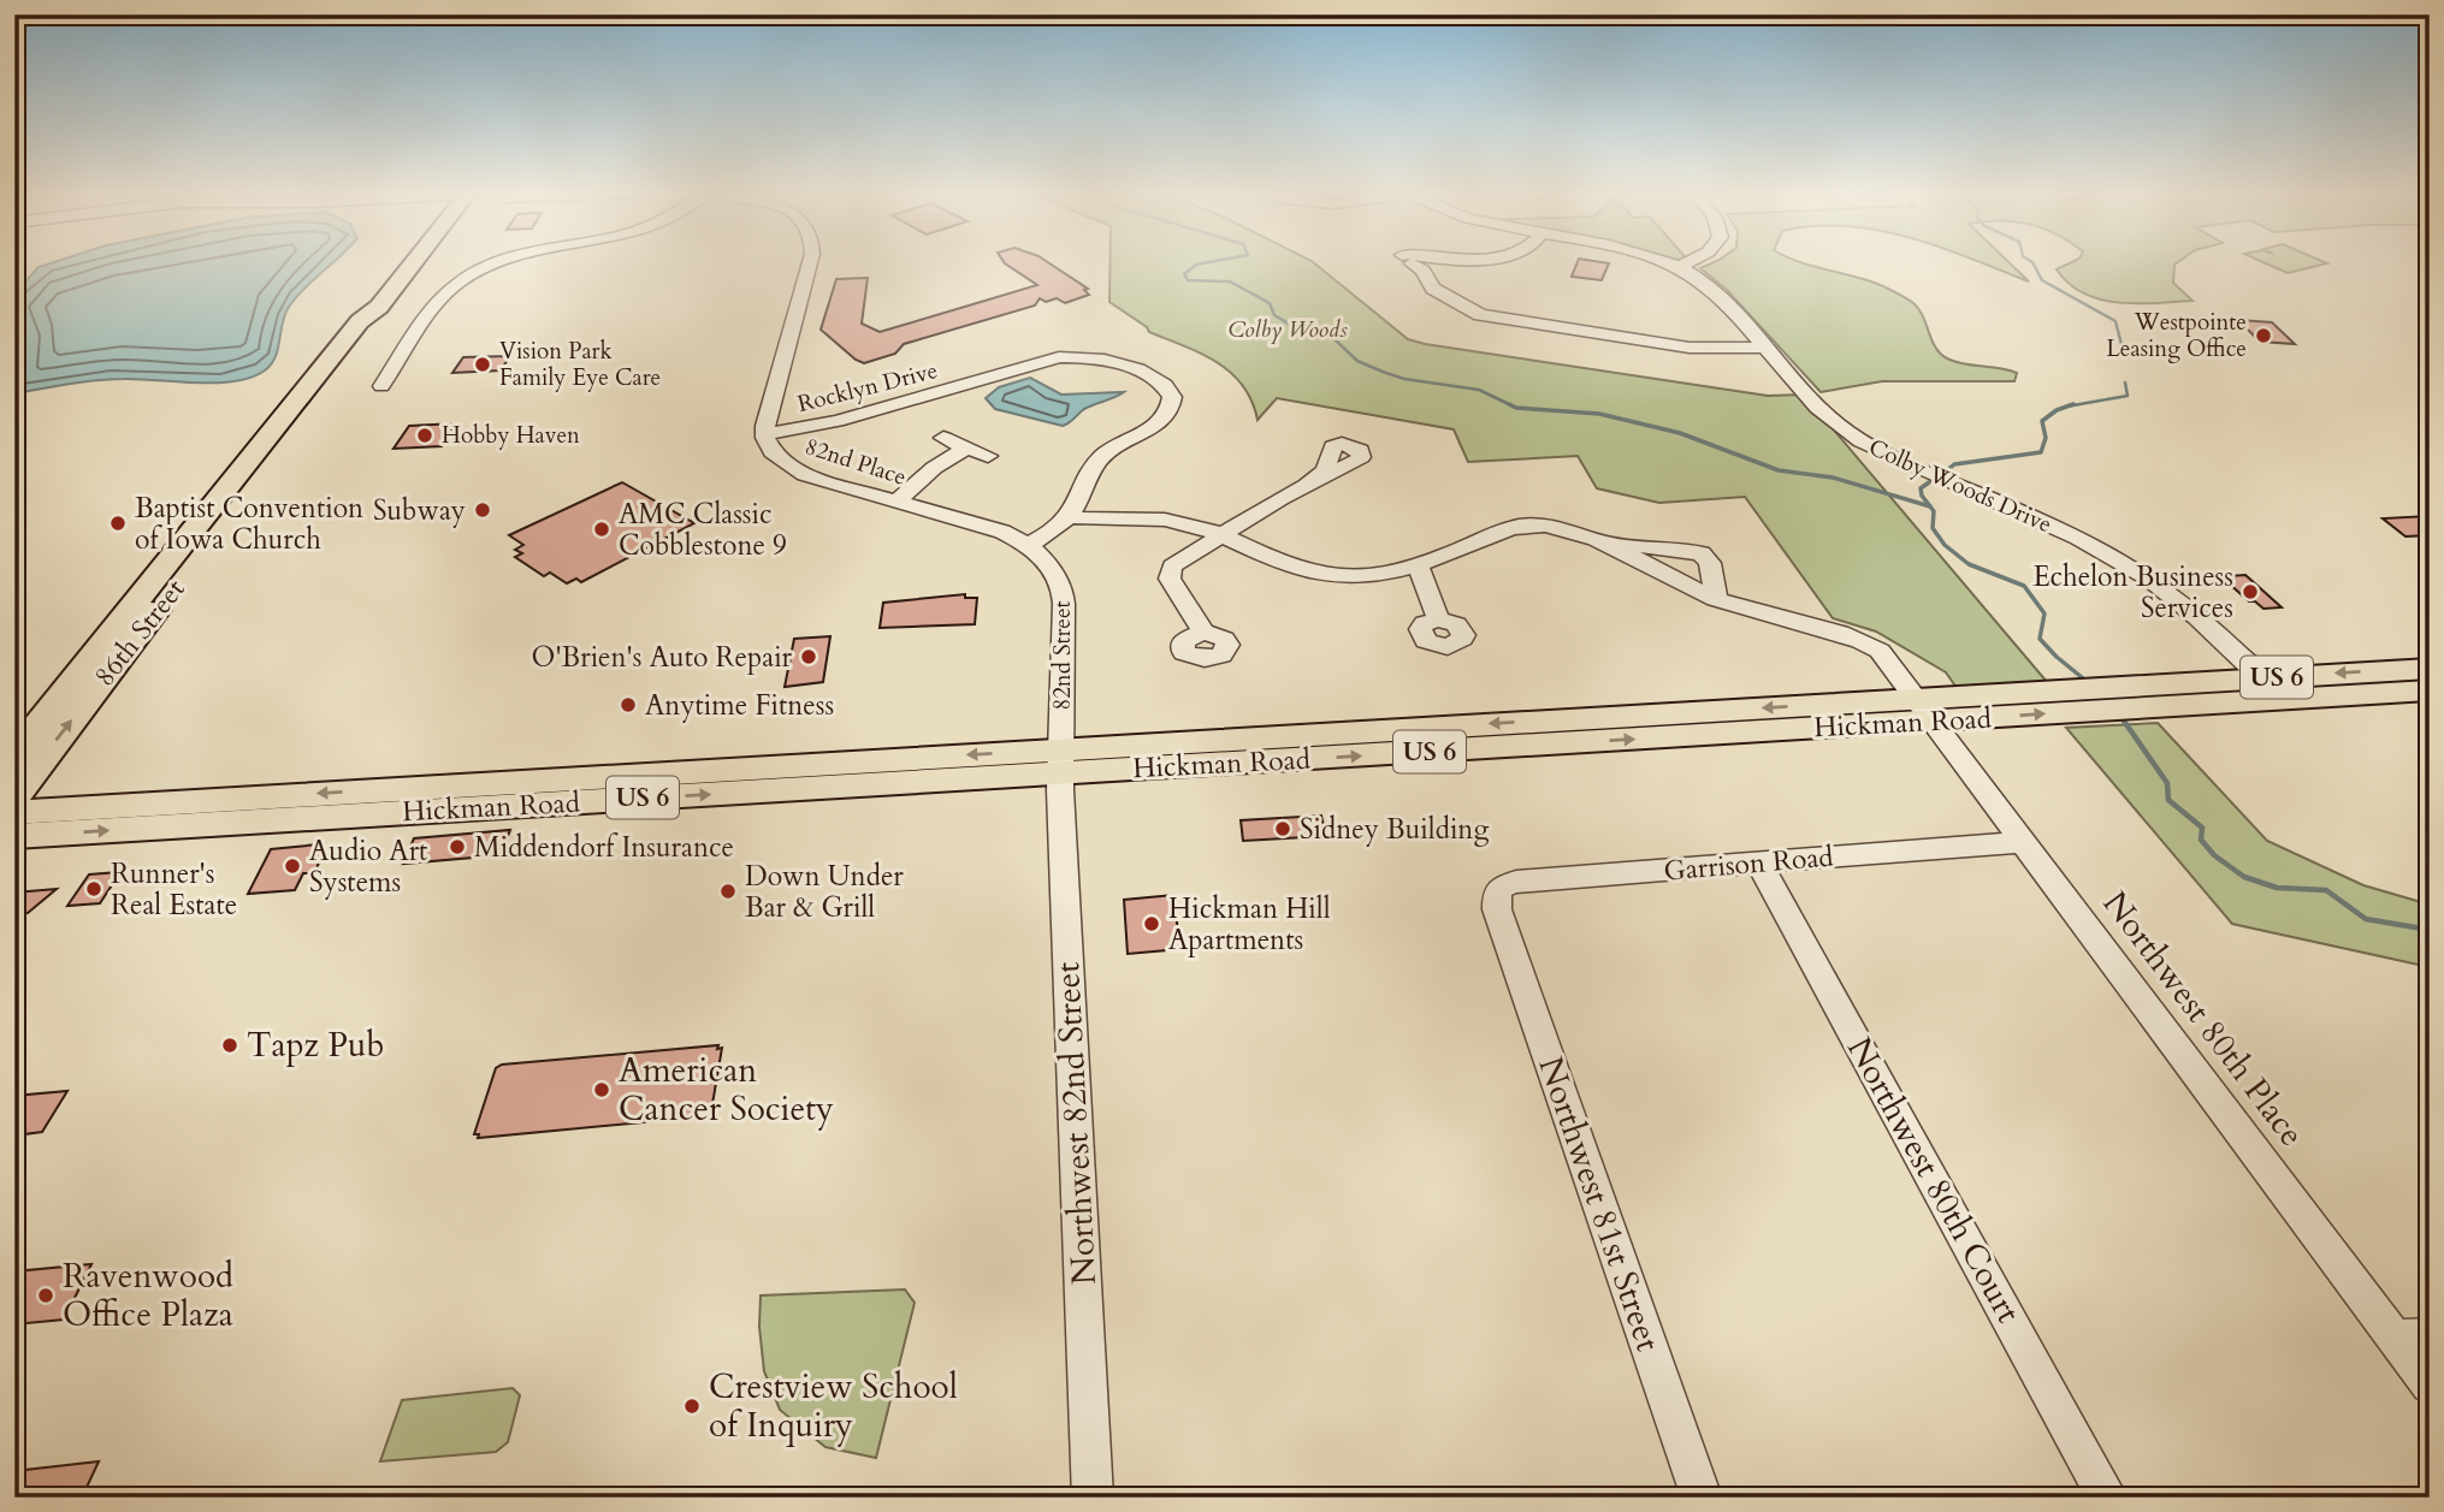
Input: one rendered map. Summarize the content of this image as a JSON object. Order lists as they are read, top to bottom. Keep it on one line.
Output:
{"streets":{"main road":["86th Street","US 6","Hickman Road"],"street":["Rocklyn Drive","82nd Place","Colby Woods Drive","82nd Street","Garrison Road","Northwest 80th Place","Northwest 82nd Street","Northwest 80th Court","Northwest 81st Street"]},"crossings":[["Rocklyn Drive","82nd Place"],["82nd Place","82nd Street"],["Colby Woods Drive","Hickman Road"],["82nd Street","Hickman Road"],["82nd Street","Northwest 82nd Street"],["Hickman Road","Northwest 80th Place"],["Hickman Road","Northwest 82nd Street"],["Garrison Road","Northwest 80th Place"],["Garrison Road","Northwest 80th Court"],["Garrison Road","Northwest 81st Street"]],"parks":["Colby Woods"],"places":["Westpointe Leasing Office","Vision Park Family Eye Care","Hobby Haven","Subway","Baptist Convention of Iowa Church","AMC Classic Cobblestone 9","Echelon Business Services","O'Brien's Auto Repair","Anytime Fitness","Sidney Building","Middendorf Insurance","Audio Art Systems","Runner's Real Estate","Down Under Bar & Grill","Hickman Hill Apartments","Tapz Pub","American Cancer Society","Ravenwood Office Plaza","Crestview School of Inquiry"]}
